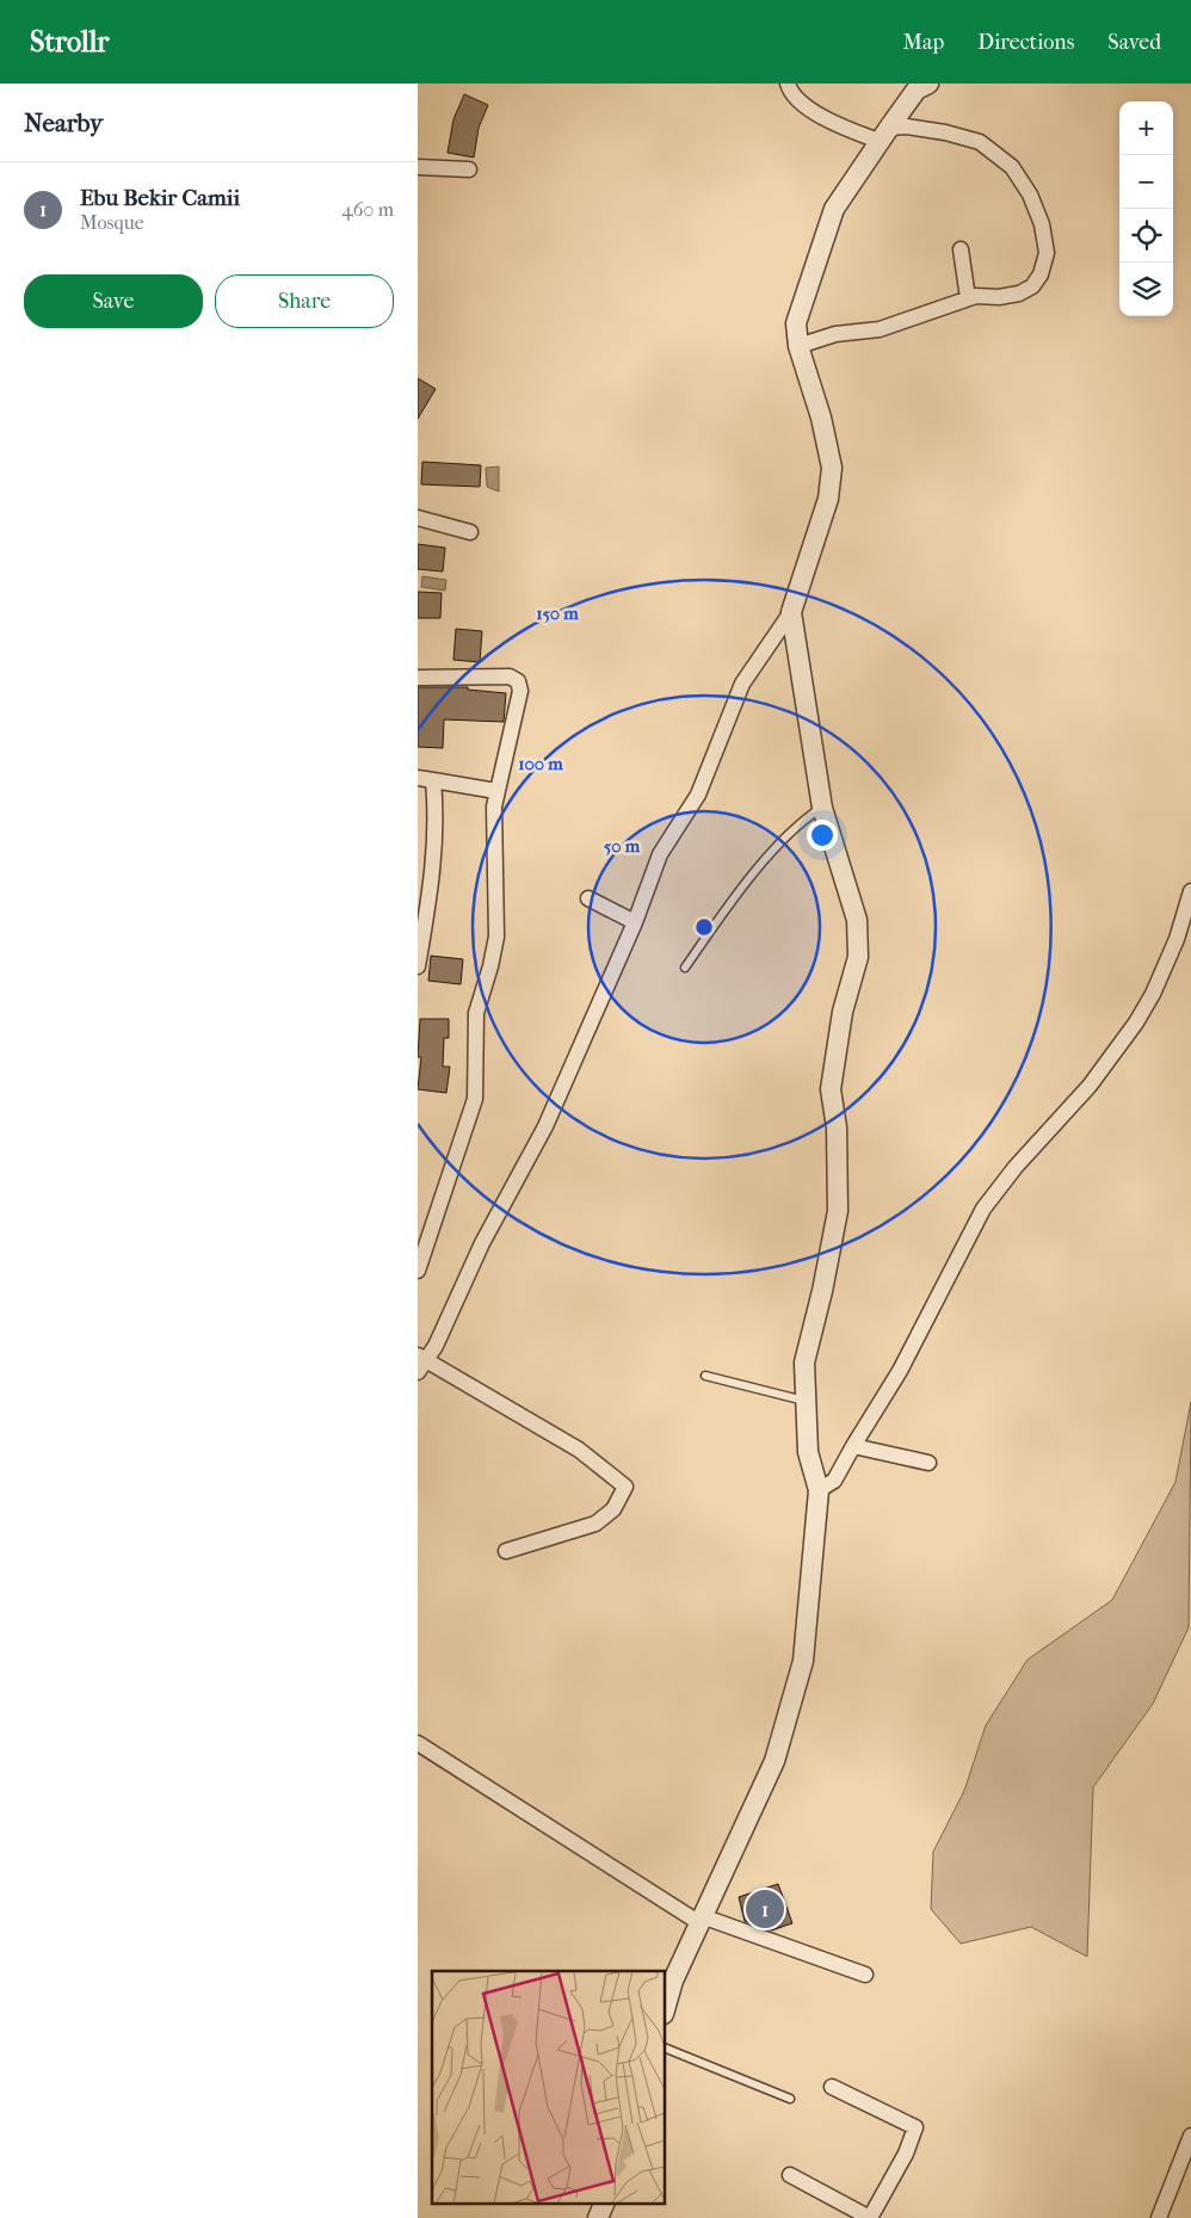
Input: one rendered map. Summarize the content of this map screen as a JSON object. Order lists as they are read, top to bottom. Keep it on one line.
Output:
{"page":{"header":"Strollr","nav":["Map","Directions","Saved"],"heading":"Nearby","map_buttons":["+","−"],"list":[{"mark":"1","name":"Ebu Bekir Camii","note":"Mosque","value":"460 m"}],"buttons":["Save","Share"],"pins":"1"},"rings":["150 m","100 m","50 m"]}
